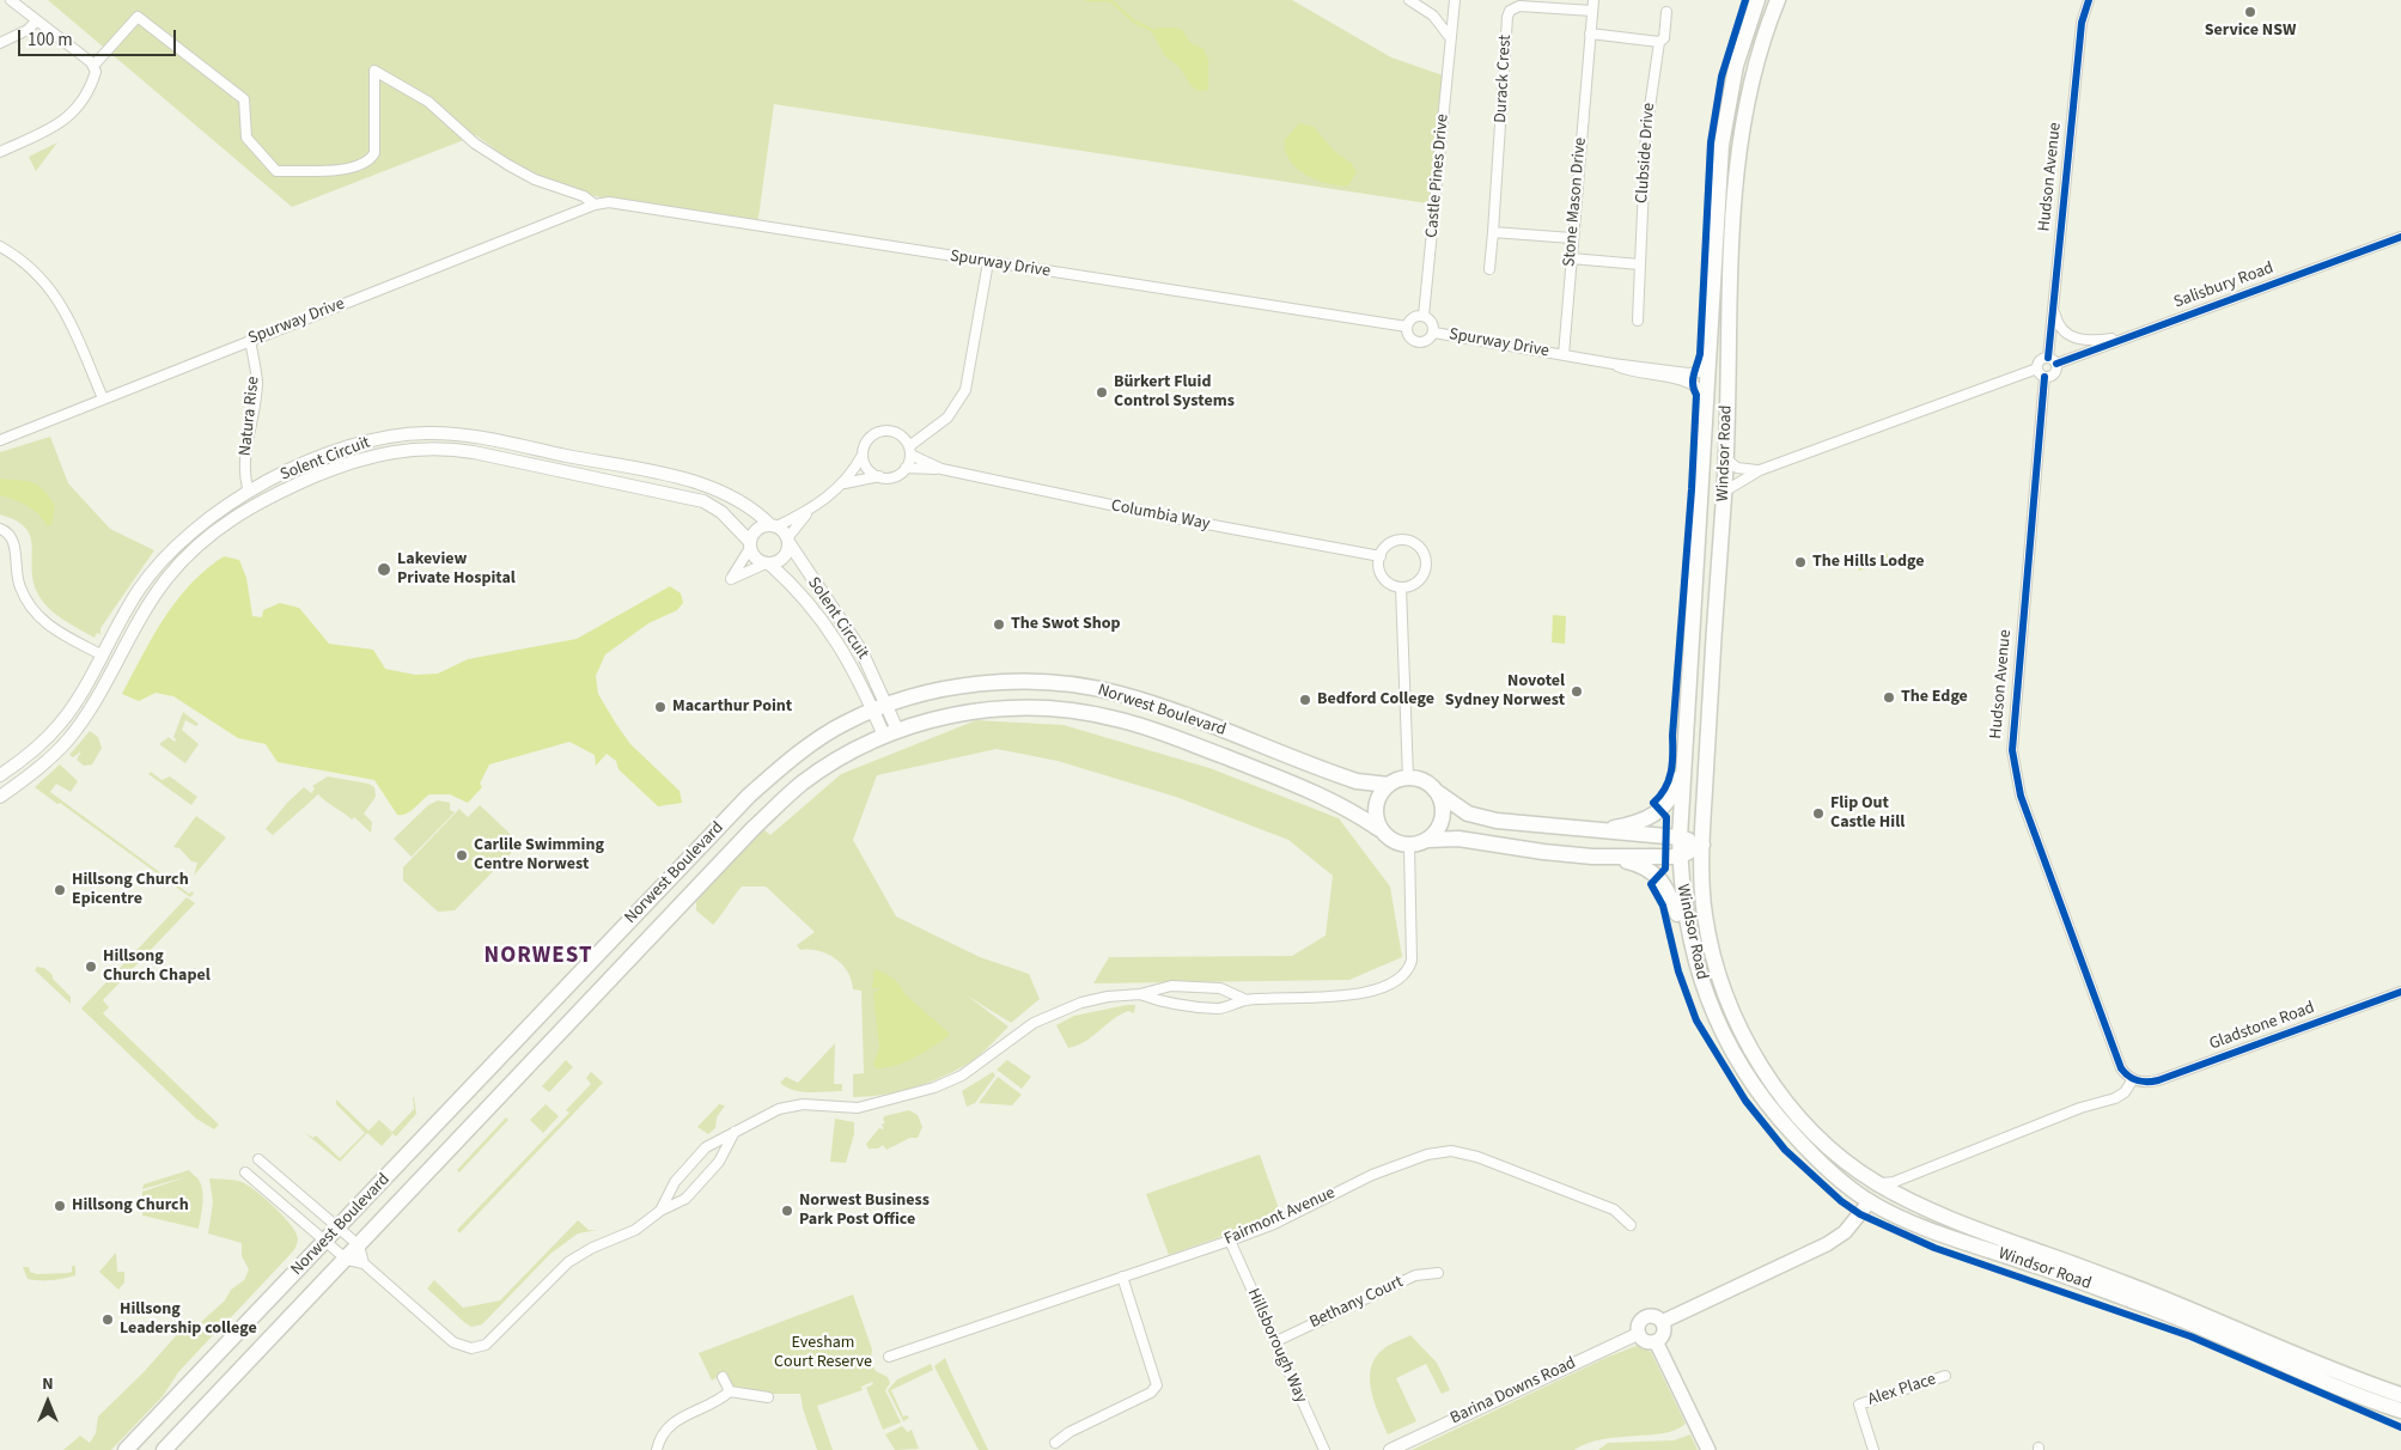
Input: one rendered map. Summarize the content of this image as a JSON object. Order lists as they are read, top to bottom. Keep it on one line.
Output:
{"streets":{"main road":["Windsor Road","Norwest Boulevard"],"street":["Durack Crest","Clubside Drive","Castle Pines Drive","Hudson Avenue","Stone Mason Drive","Spurway Drive","Salisbury Road","Natura Rise","Solent Circuit","Columbia Way","Gladstone Road","Fairmont Avenue","Bethany Court","Hillsborough Way","Alex Place","Barina Downs Road"]},"crossings":[["Durack Crest","Stone Mason Drive"],["Castle Pines Drive","Spurway Drive"],["Hudson Avenue","Salisbury Road"],["Hudson Avenue","Gladstone Road"],["Stone Mason Drive","Spurway Drive"],["Spurway Drive","Natura Rise"],["Natura Rise","Solent Circuit"],["Solent Circuit","Norwest Boulevard"],["Fairmont Avenue","Hillsborough Way"],["Bethany Court","Hillsborough Way"]],"districts":["NORWEST"],"parks":["Evesham Court Reserve"],"places":["Service NSW","Bürkert Fluid Control Systems","The Hills Lodge","Lakeview Private Hospital","The Swot Shop","Novotel Sydney Norwest","The Edge","Bedford College","Macarthur Point","Flip Out Castle Hill","Carlile Swimming Centre Norwest","Hillsong Church Epicentre","Hillsong Church Chapel","Hillsong Church","Norwest Business Park Post Office","Hillsong Leadership college"],"scale_bar":"100 m","north":"top"}
